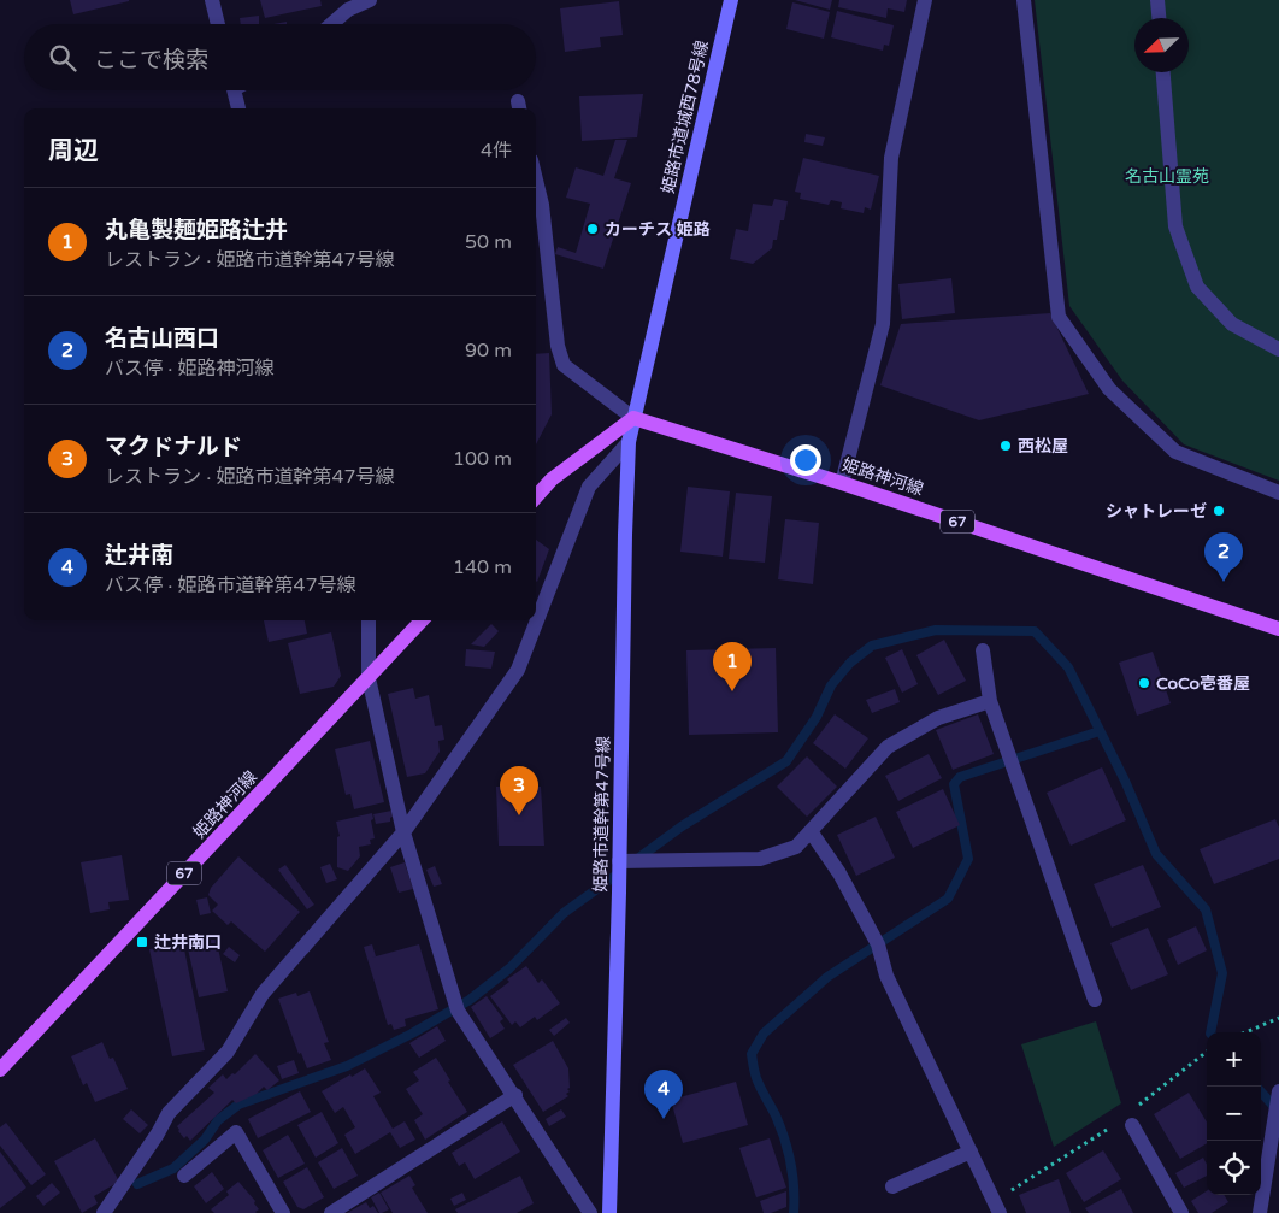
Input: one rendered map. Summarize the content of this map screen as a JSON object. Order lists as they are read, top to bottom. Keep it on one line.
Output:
{"streets":{"main road":["姫路神河線","67"],"street":["姫路市道城西78号線","姫路市道幹第47号線"]},"crossings":[["姫路市道城西78号線","姫路神河線"],["姫路市道城西78号線","姫路市道幹第47号線"],["姫路神河線","姫路市道幹第47号線"]],"parks":["名古山霊苑"],"places":{"other":["カーチス 姫路","西松屋","シャトレーゼ","CoCo壱番屋"],"transit":["辻井南口"]},"north":"bottom left","page":{"search":"ここで検索","heading":["周辺","4件"],"list":[{"mark":"1","name":"丸亀製麺姫路辻井","note":"レストラン · 姫路市道幹第47号線","value":"50 m"},{"mark":"2","name":"名古山西口","note":"バス停 · 姫路神河線","value":"90 m"},{"mark":"3","name":"マクドナルド","note":"レストラン · 姫路市道幹第47号線","value":"100 m"},{"mark":"4","name":"辻井南","note":"バス停 · 姫路市道幹第47号線","value":"140 m"}],"pins":["2","1","3","4"],"map_buttons":["+","−"]}}
